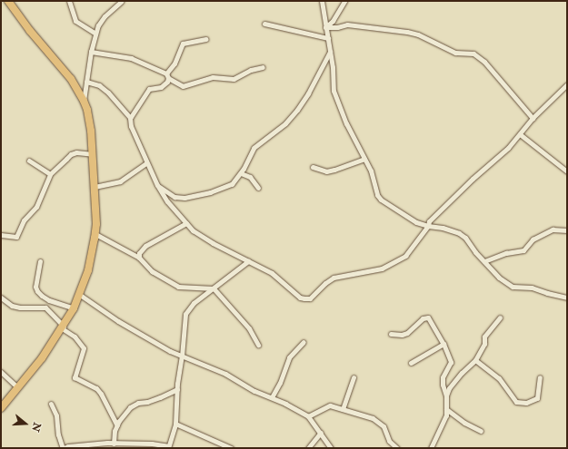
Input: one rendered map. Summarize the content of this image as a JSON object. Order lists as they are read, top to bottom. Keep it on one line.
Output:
{"north":"right"}
